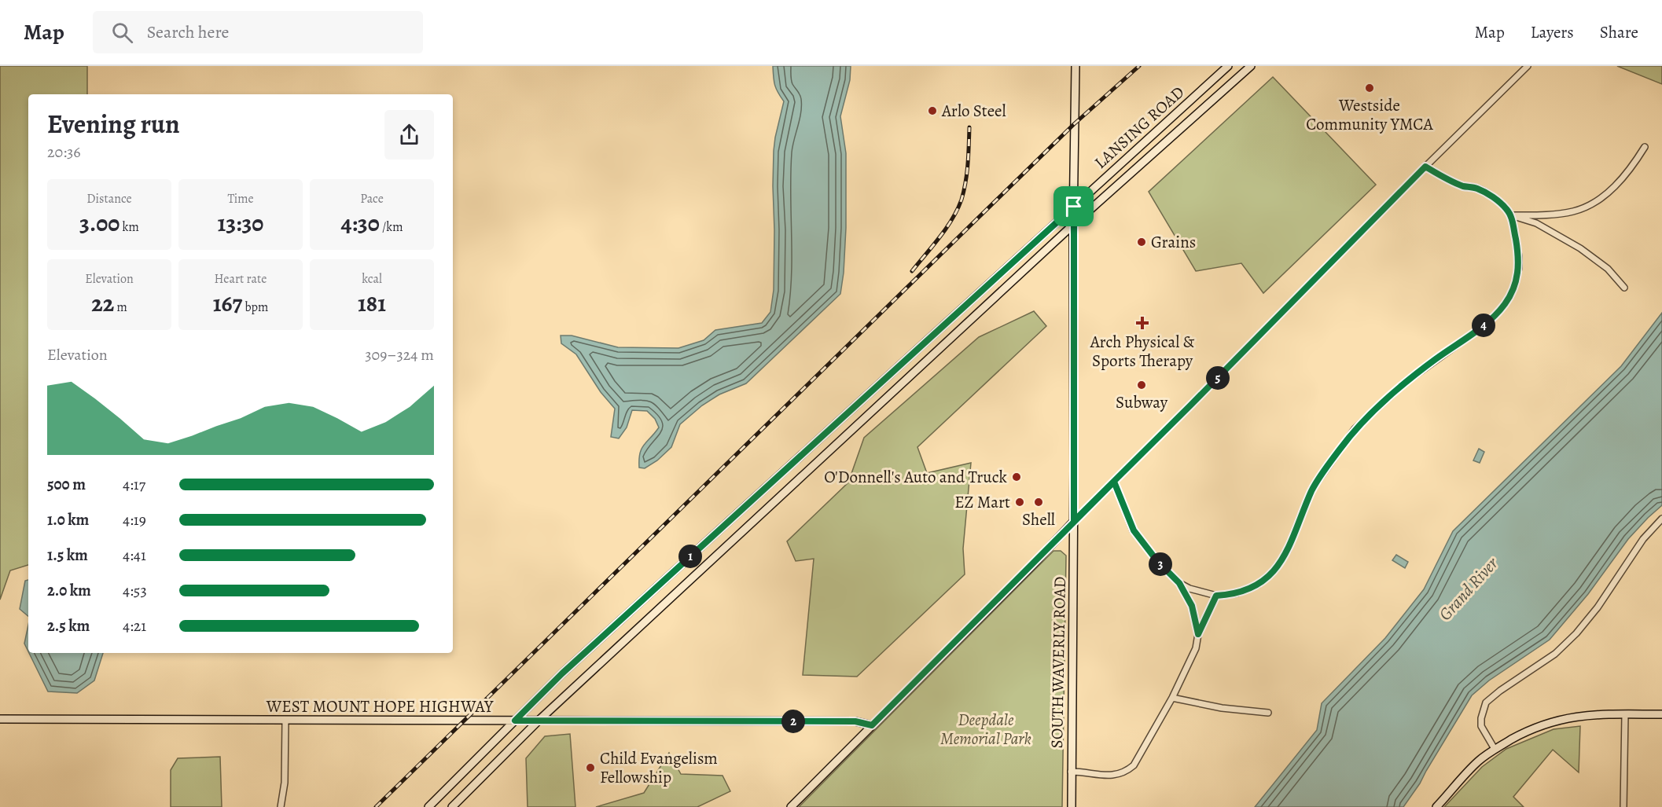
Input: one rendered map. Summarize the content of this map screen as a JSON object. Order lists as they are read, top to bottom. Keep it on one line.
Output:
{"streets":{"main road":["LANSING ROAD","SOUTH WAVERLY ROAD","WEST MOUNT HOPE HIGHWAY"]},"crossings":[["LANSING ROAD","SOUTH WAVERLY ROAD"],["LANSING ROAD","WEST MOUNT HOPE HIGHWAY"]],"water":["Grand River"],"parks":["Deepdale Memorial Park"],"places":{"other":["Westside Community YMCA","Arlo Steel","Grains","Subway","O'Donnell's Auto and Truck","EZ Mart","Shell","Child Evangelism Fellowship"],"health":["Arch Physical & Sports Therapy"]},"page":{"header":"Map","search":"Search here","nav":["Map","Layers","Share"],"heading":["Evening run","20:36"],"stats":[["Distance","3.00 km"],["Time","13:30"],["Pace","4:30 /km"],["Elevation","22 m"],["Heart rate","167 bpm"],["kcal","181"]],"pins":["4","5","1","3","2"],"chart":["Elevation","309–324 m"],"list":[{"name":"500 m","note":"4:17"},{"name":"1.0 km","note":"4:19"},{"name":"1.5 km","note":"4:41"},{"name":"2.0 km","note":"4:53"},{"name":"2.5 km","note":"4:21"}]}}
